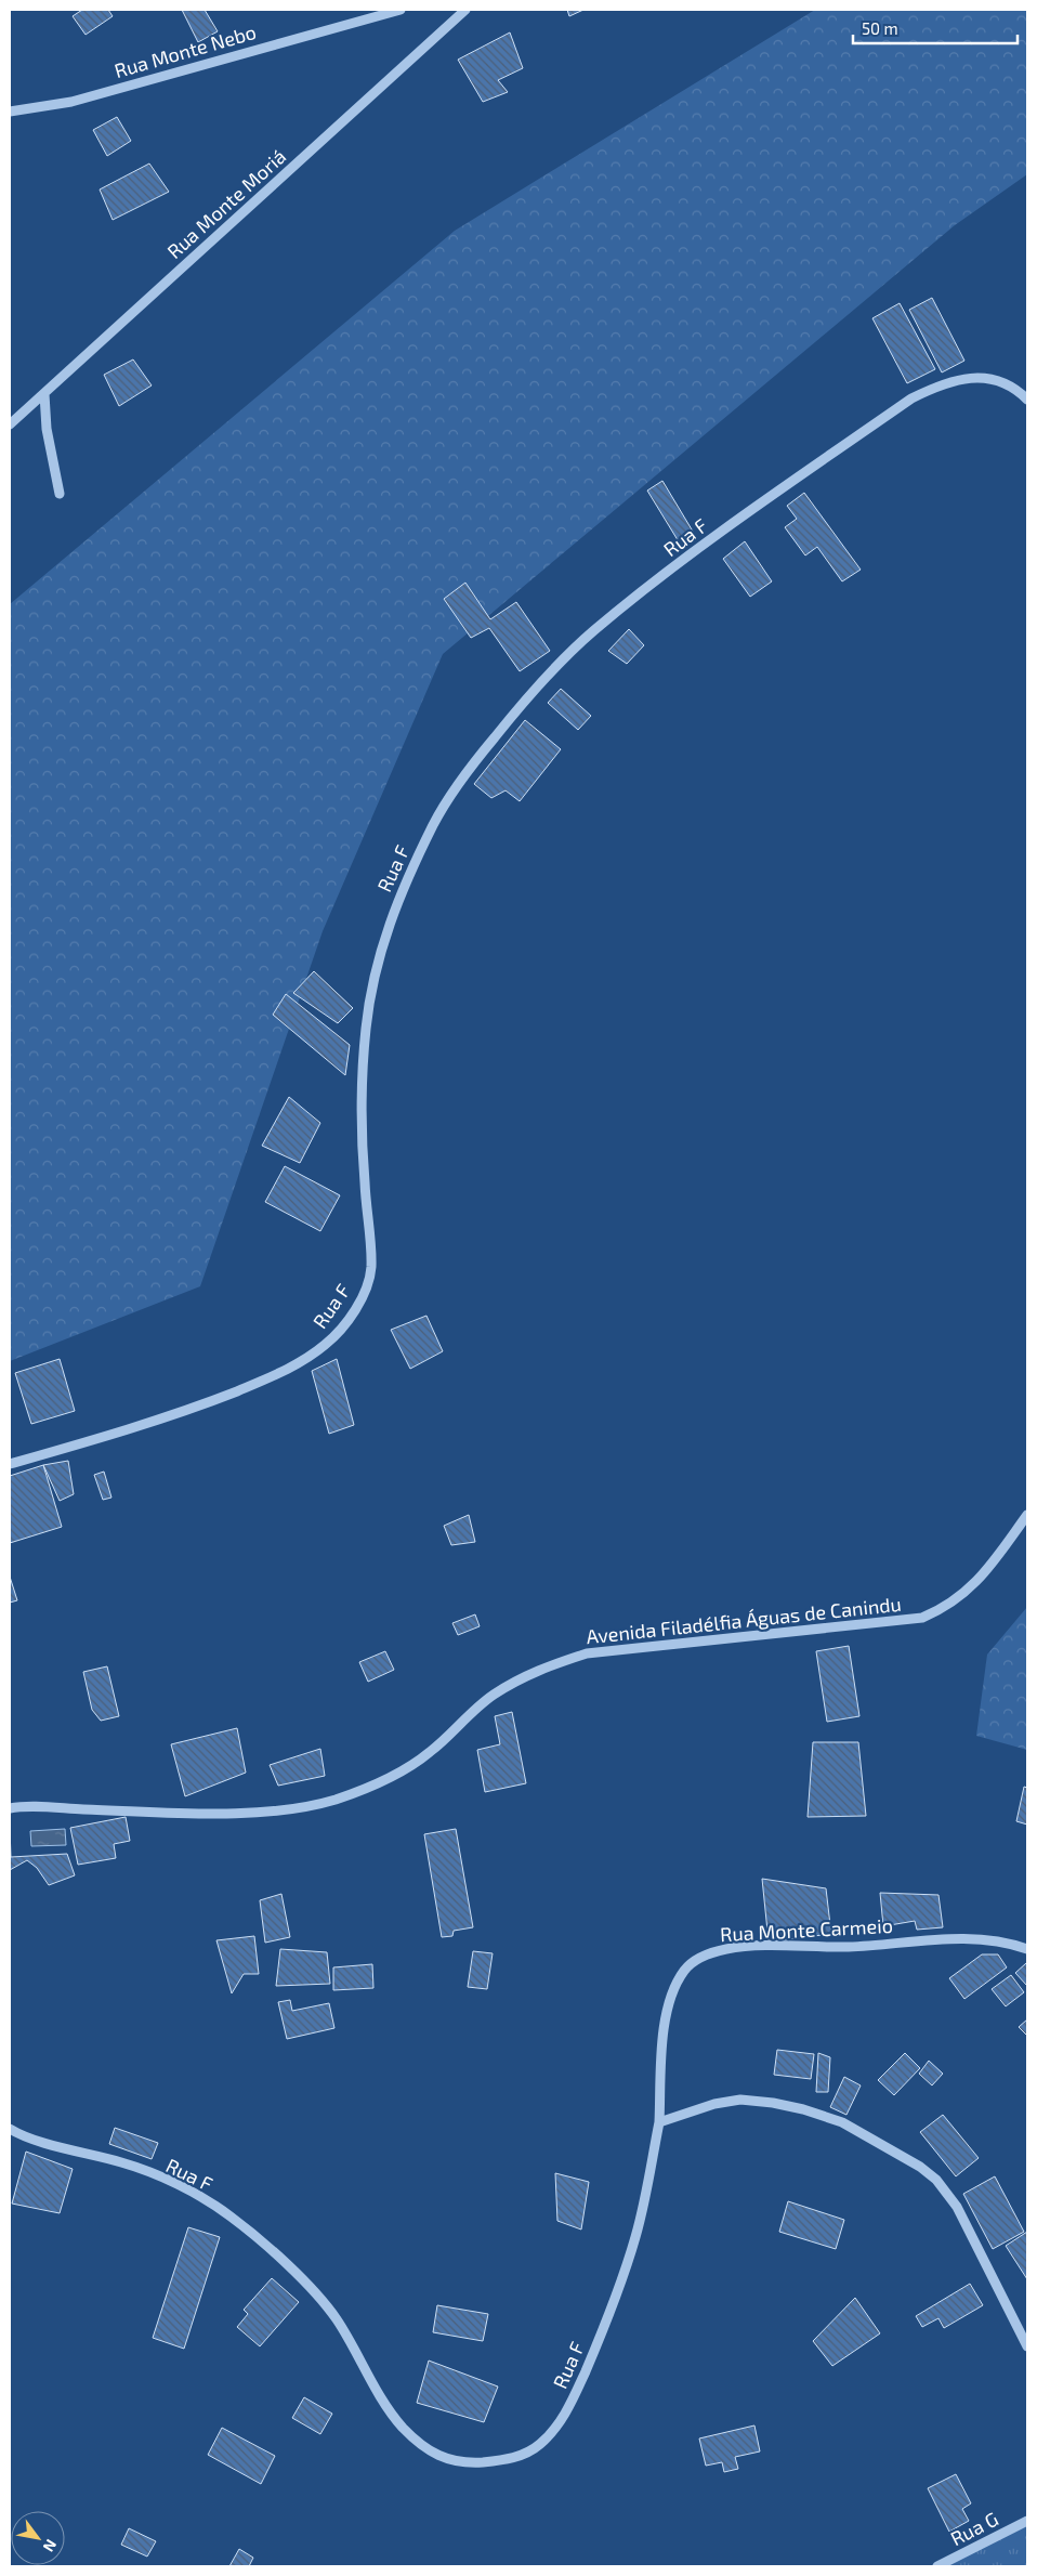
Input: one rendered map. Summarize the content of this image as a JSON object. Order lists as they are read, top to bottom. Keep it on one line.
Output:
{"streets":{"street":["Rua Monte Nebo","Rua Monte Moriá","Rua F","Avenida Filadélfia Águas de Canindu","Rua Monte Carmeio","Rua G"]},"crossings":[["Rua F","Rua Monte Carmeio"]],"scale_bar":"50 m","north":"bottom right"}
